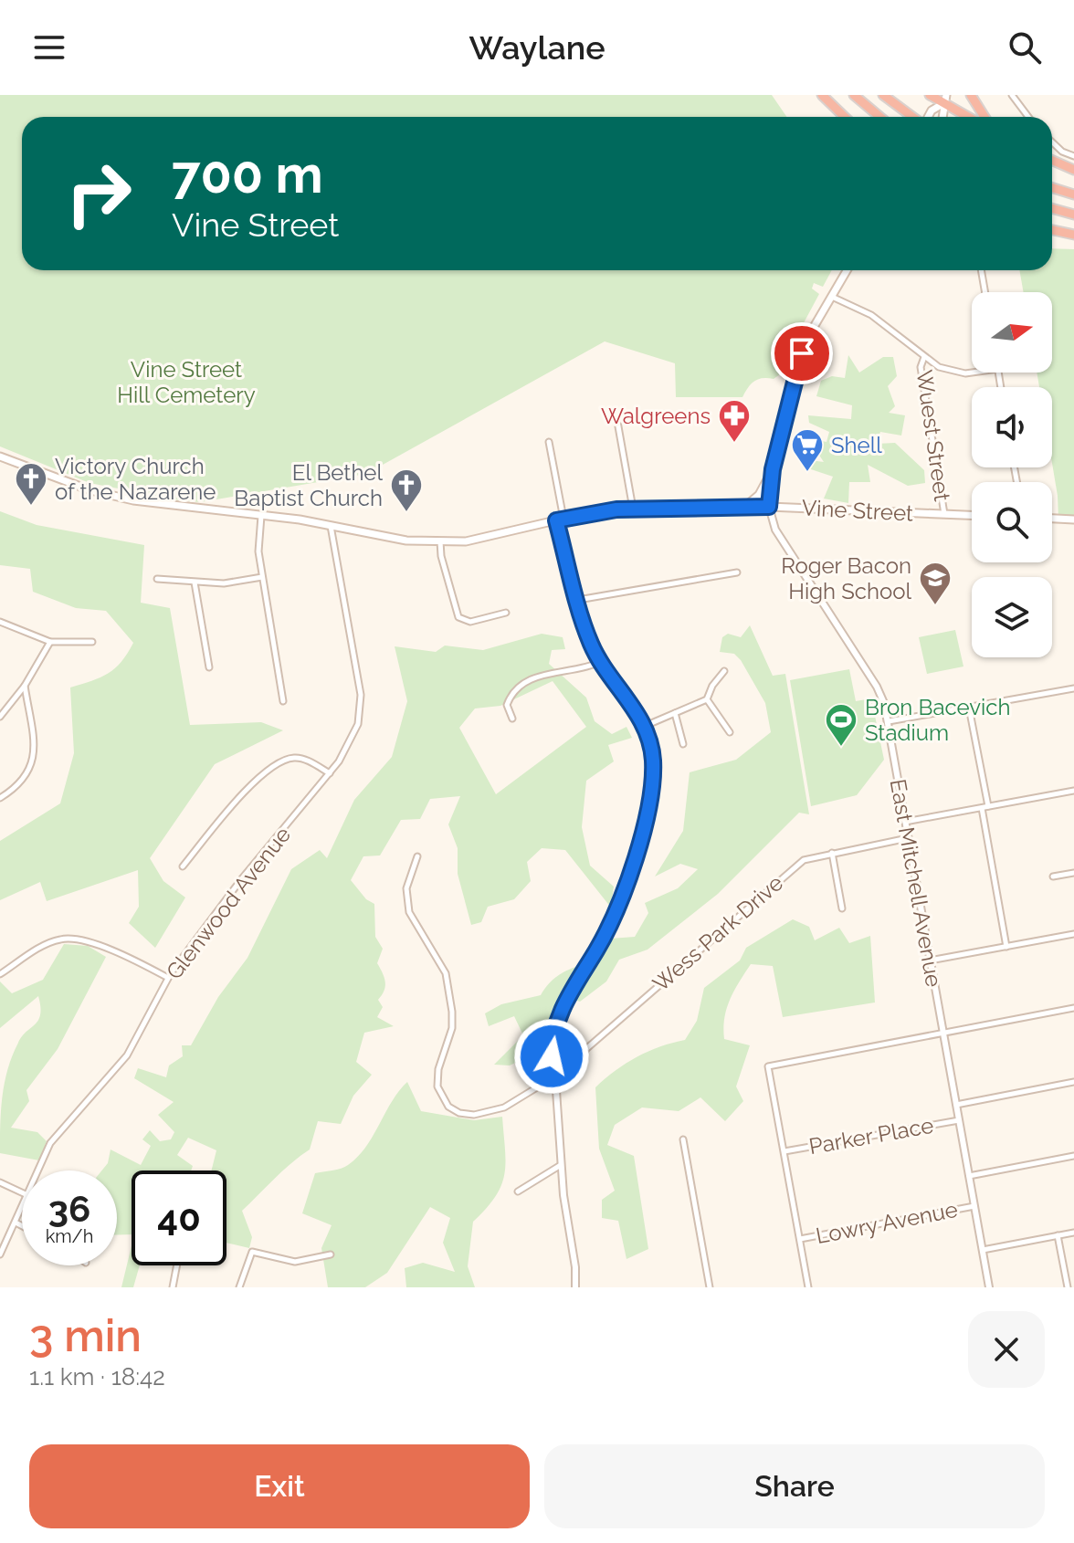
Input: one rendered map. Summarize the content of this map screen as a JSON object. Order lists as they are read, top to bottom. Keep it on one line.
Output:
{"streets":{"main road":["Vine Street"],"street":["Wuest Street","East Mitchell Avenue","Glenwood Avenue","Wess Park Drive","Parker Place","Lowry Avenue"]},"crossings":[["Wuest Street","Vine Street"],["Vine Street","East Mitchell Avenue"],["Vine Street","Glenwood Avenue"],["East Mitchell Avenue","Wess Park Drive"],["East Mitchell Avenue","Parker Place"],["East Mitchell Avenue","Lowry Avenue"]],"parks":["Vine Street Hill Cemetery"],"places":{"pharmacy":["Walgreens"],"supermarket":["Shell"],"church":["Victory Church of the Nazarene","El Bethel Baptist Church"],"school or university":["Roger Bacon High School"],"sports":["Bron Bacevich Stadium"]},"north":"right","page":{"header":"Waylane","turn":["700 m","Vine Street"],"speed":"36 km/h","limit":"40","heading":["3 min","1.1 km · 18:42"],"buttons":["Exit","Share"]}}
